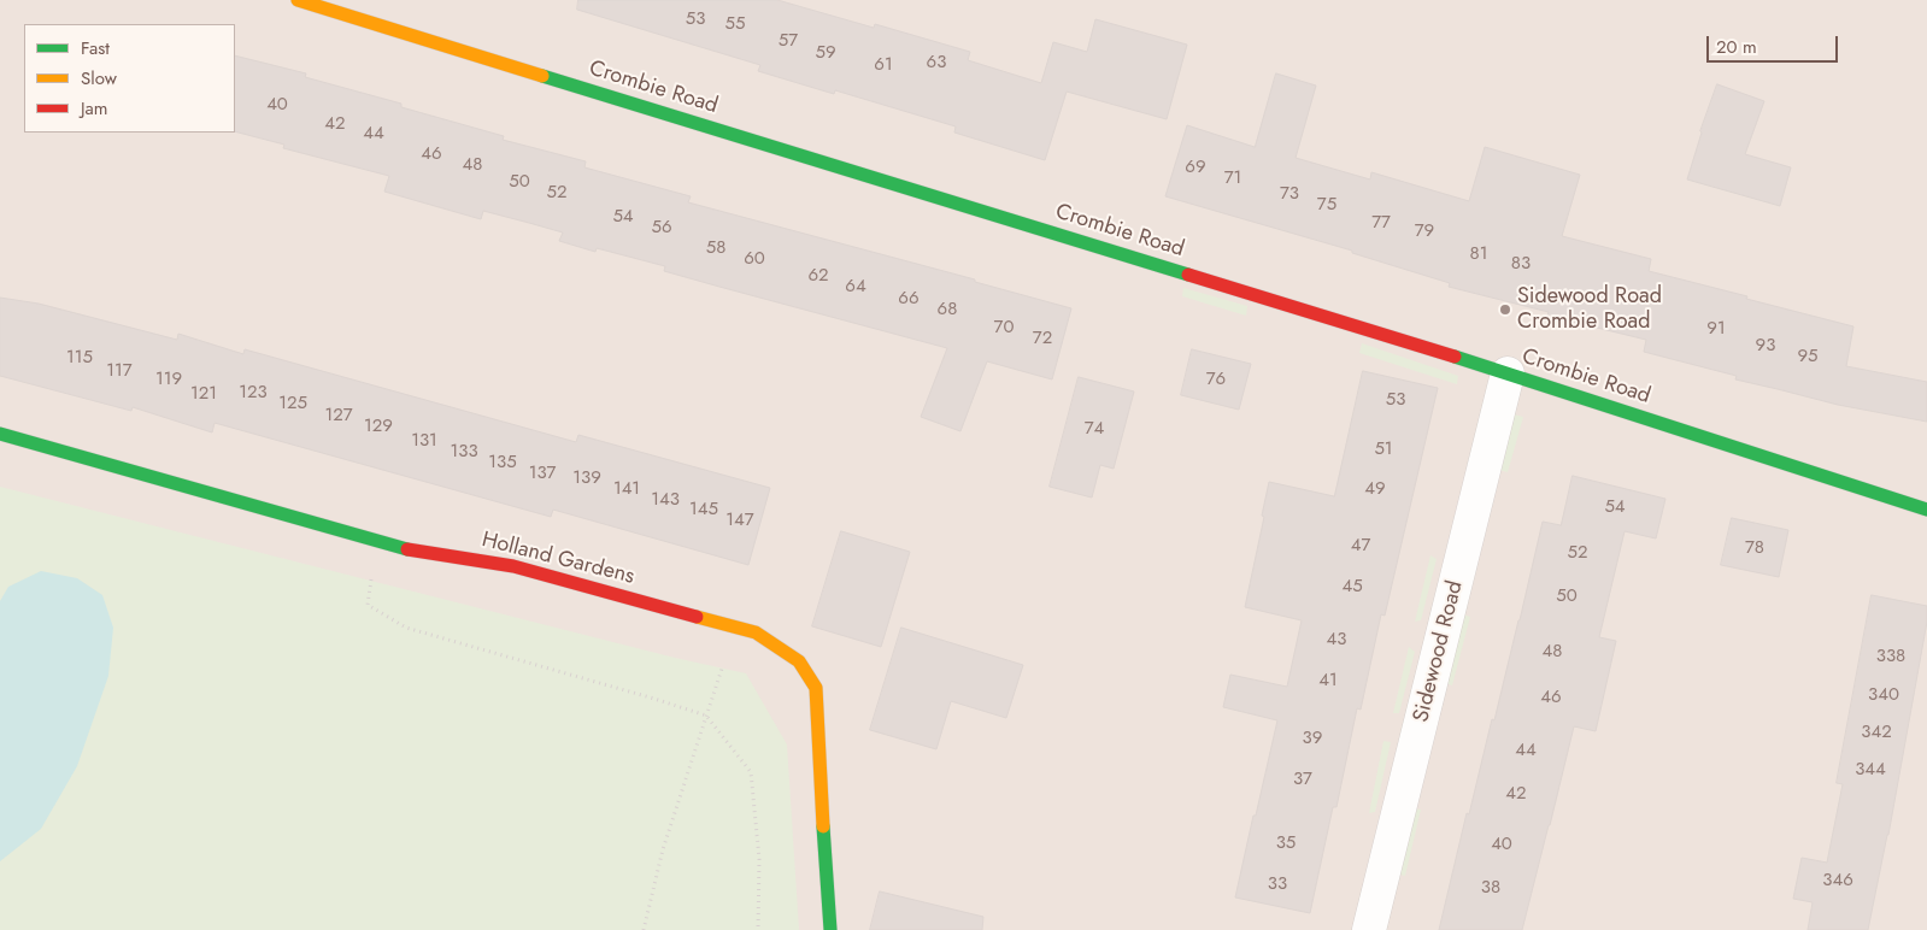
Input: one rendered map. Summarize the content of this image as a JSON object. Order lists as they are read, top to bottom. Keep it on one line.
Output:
{"streets":{"street":["Crombie Road","Holland Gardens","Sidewood Road"]},"crossings":[["Crombie Road","Sidewood Road"]],"places":["Sidewood Road Crombie Road"],"house_numbers":["53","55","57","59","63","61","40","42","44","46","48","69","71","50","52","73","75","54","77","56","79","58","81","60","83","62","64","66","68","70","91","72","93","95","115","117","119","76","123","121","53","125","127","129","74","131","51","133","135","137","139","141","49","143","54","145","147","47","78","52","45","50","43","48","338","41","340","46","342","39","44","344","37","42","35","40","346","33","38"],"legend":["Fast","Slow","Jam"],"scale_bar":"20 m"}
